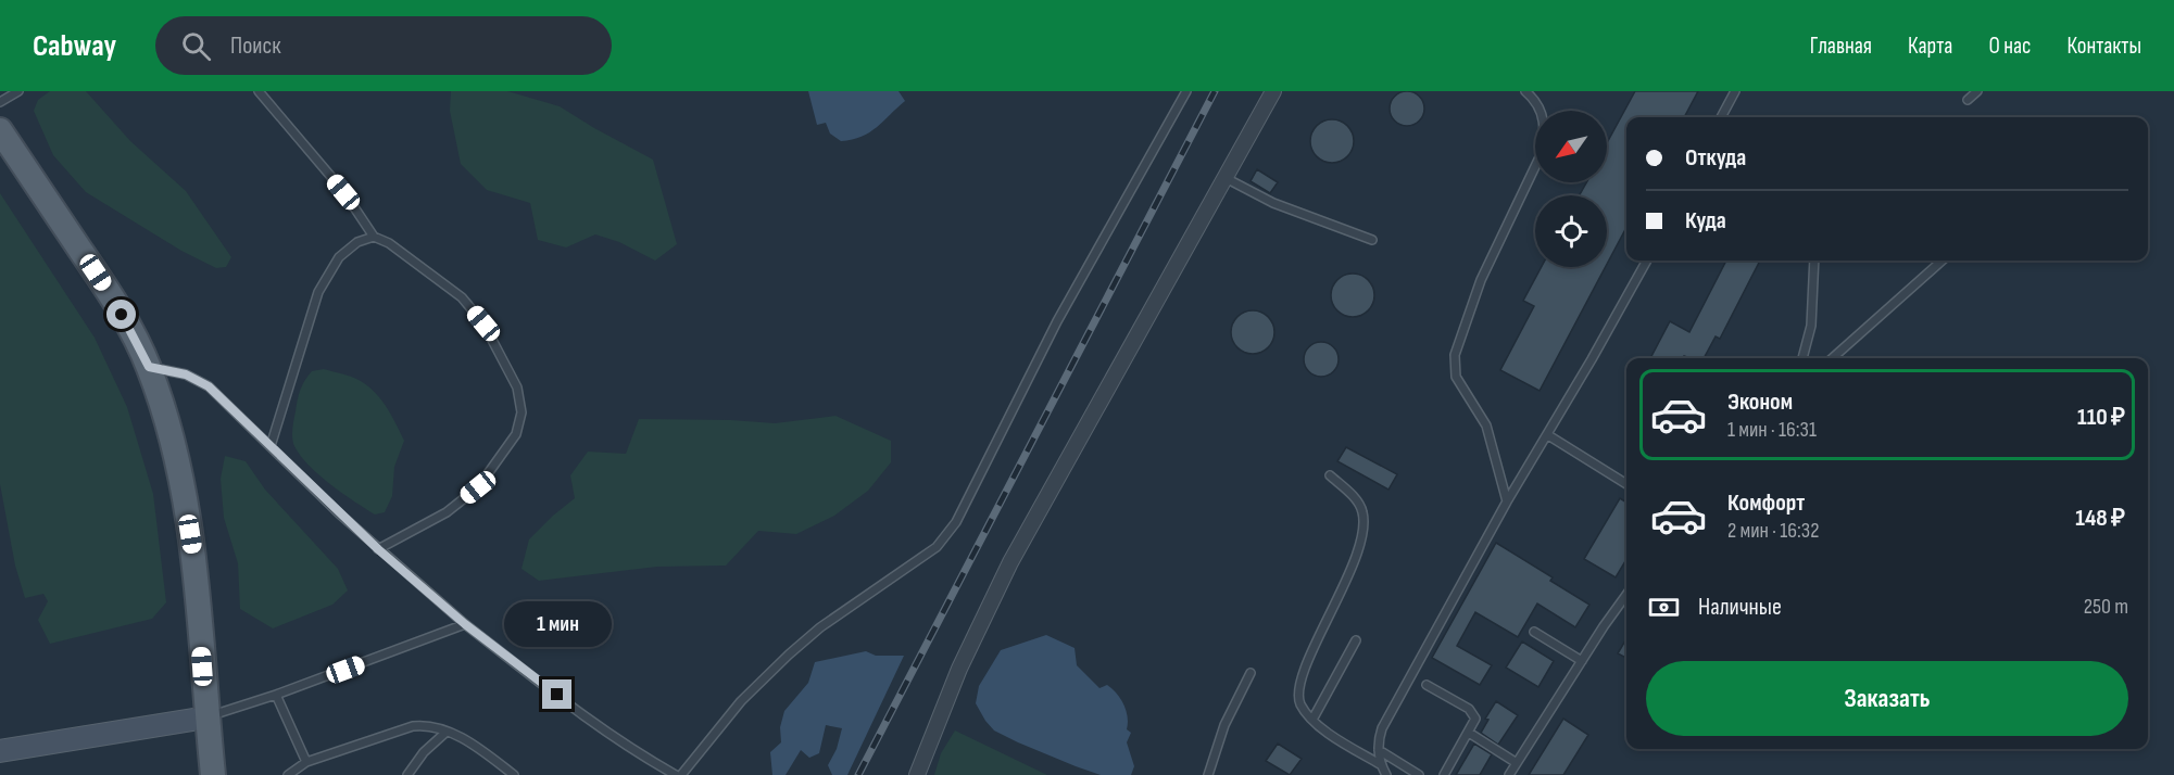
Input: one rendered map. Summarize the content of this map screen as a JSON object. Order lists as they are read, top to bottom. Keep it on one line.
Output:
{"north":"bottom left","page":{"header":"Cabway","search":"Поиск","nav":["Главная","Карта","О нас","Контакты"],"banner":["Откуда","Куда"],"list":[{"name":"Эконом","note":"1 мин · 16:31","value":"110 ₽"},{"name":"Комфорт","note":"2 мин · 16:32","value":"148 ₽"}],"pay":["Наличные","250 m"],"bubble":"1 мин","buttons":"Заказать"}}
